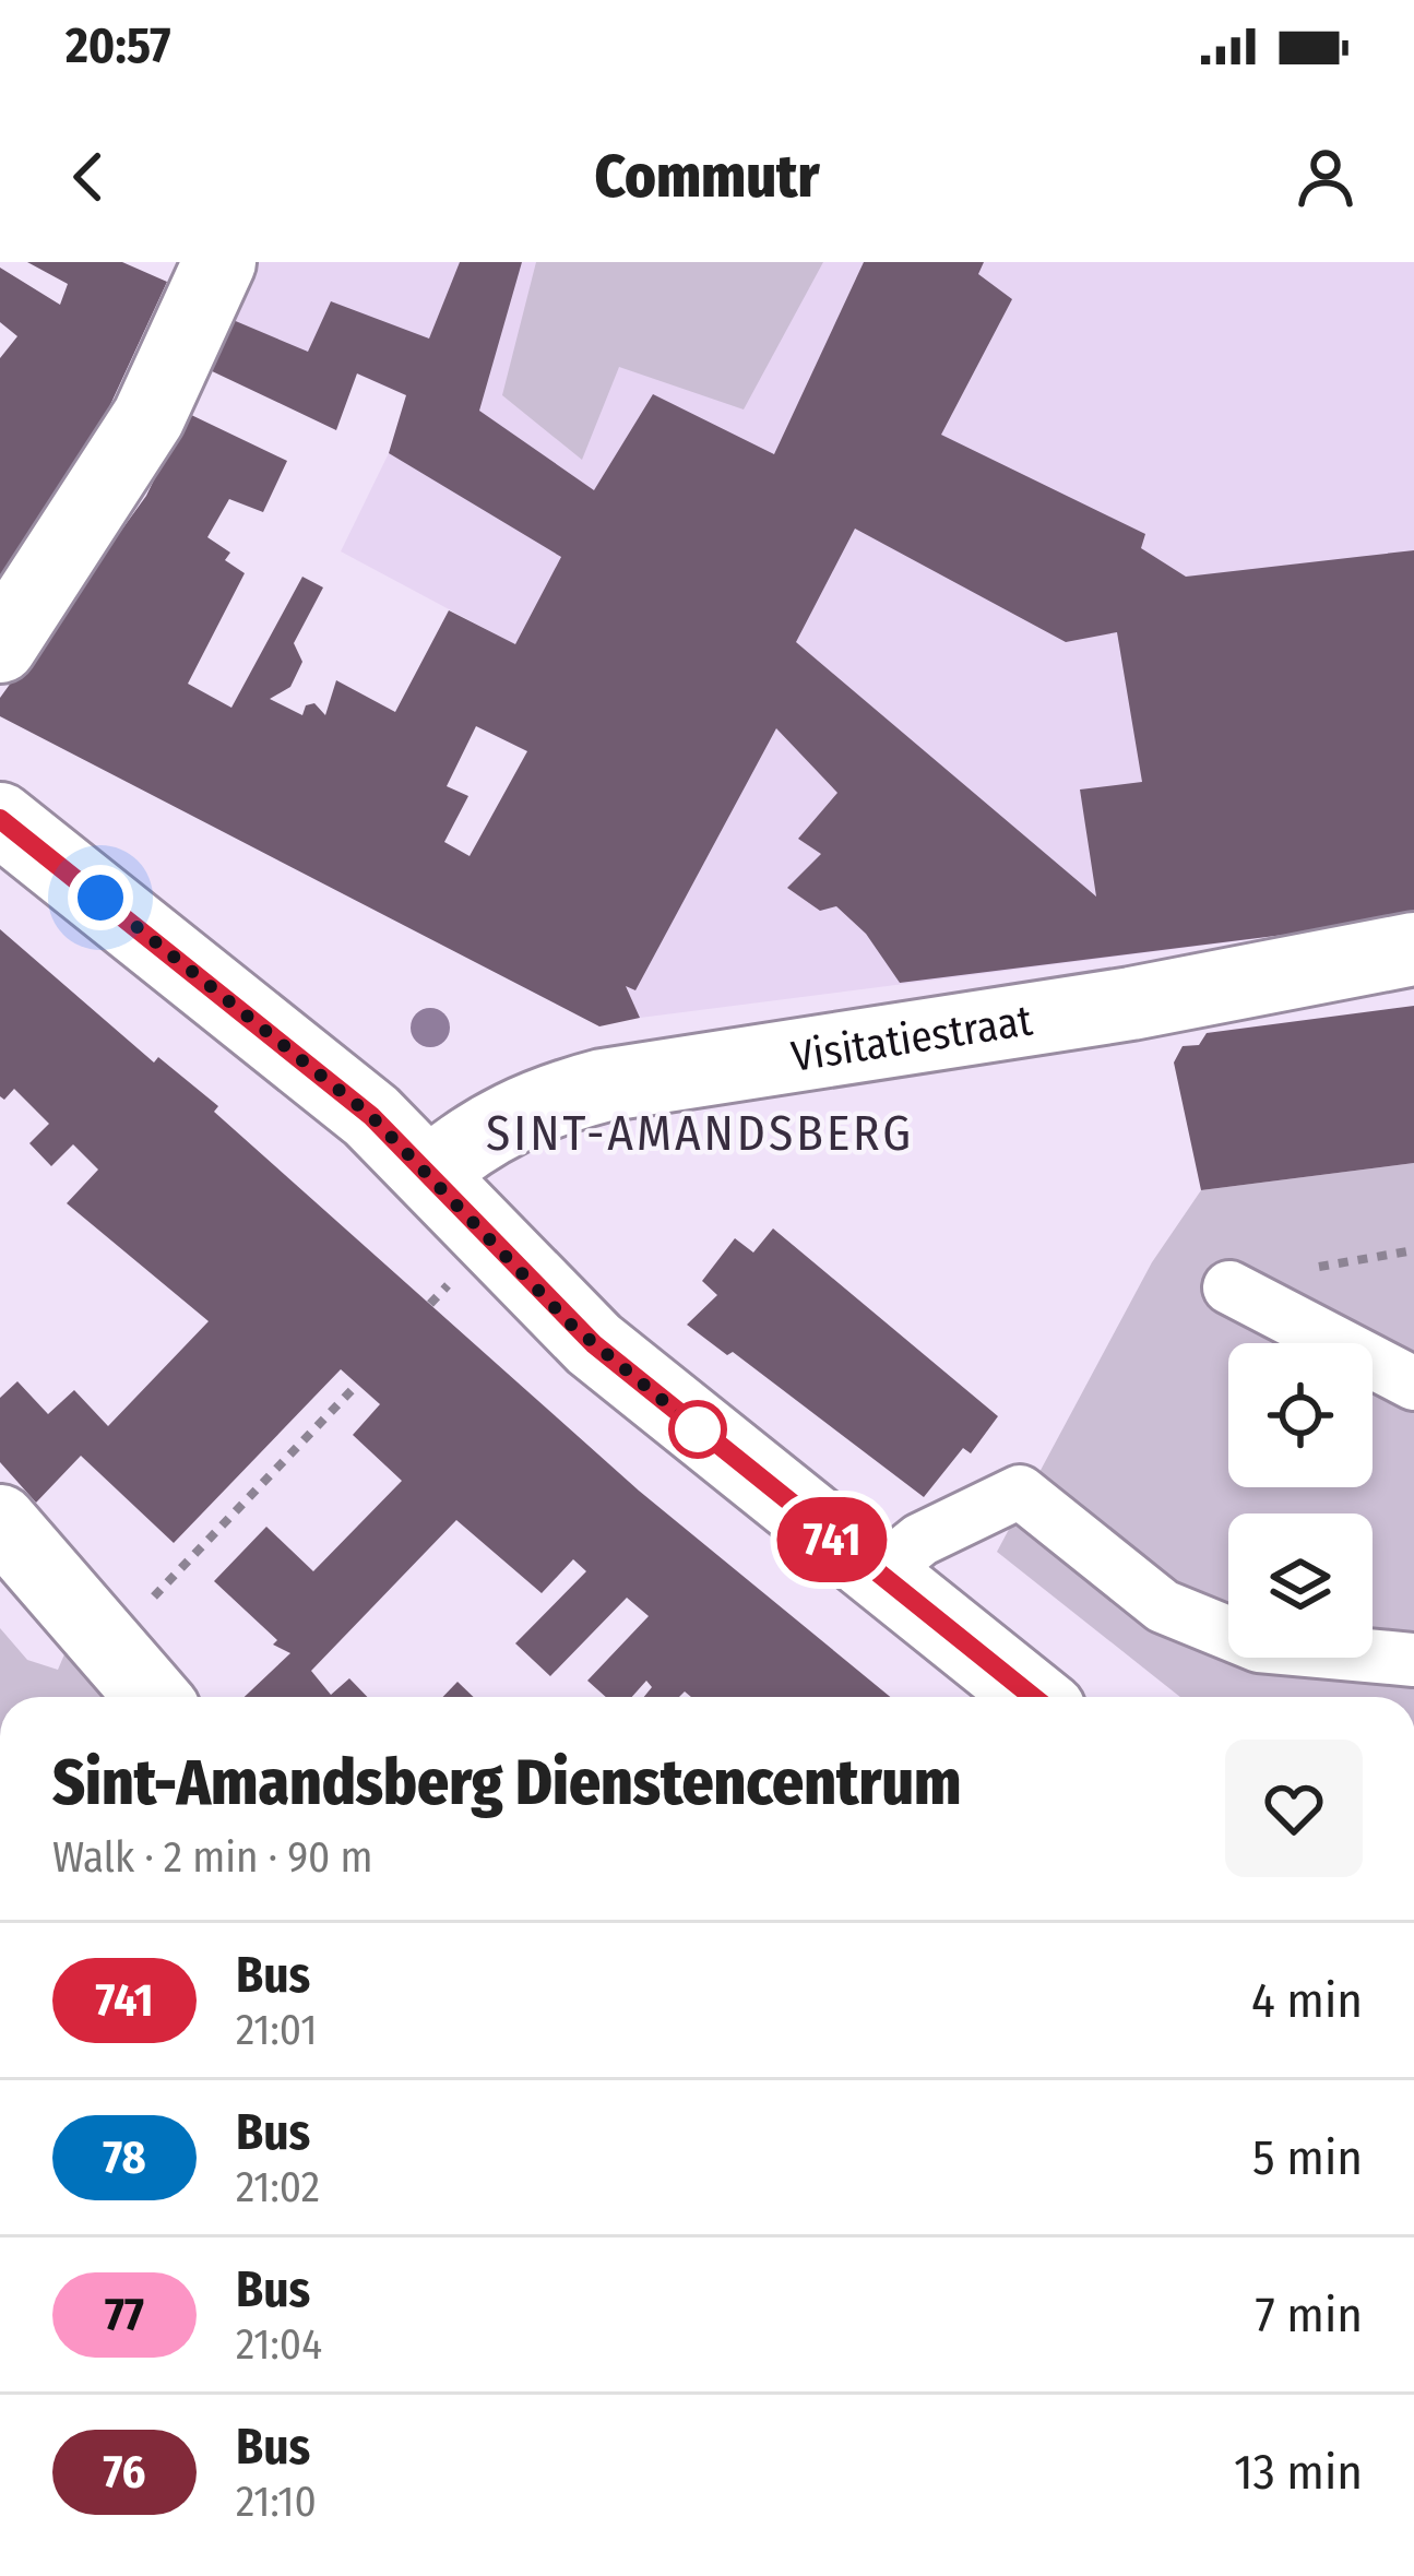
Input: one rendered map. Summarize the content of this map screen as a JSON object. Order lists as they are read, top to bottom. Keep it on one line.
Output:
{"streets":{"street":["Visitatiestraat"]},"districts":["SINT-AMANDSBERG"],"lines":["bus line 741"],"page":{"status":"20:57","header":"Commutr","on_map":"741","heading":["Sint-Amandsberg Dienstencentrum","Walk · 2 min · 90 m"],"list":[{"mark":"741","name":"Bus","note":"21:01","value":"4 min"},{"mark":"78","name":"Bus","note":"21:02","value":"5 min"},{"mark":"77","name":"Bus","note":"21:04","value":"7 min"},{"mark":"76","name":"Bus","note":"21:10","value":"13 min"}]}}
